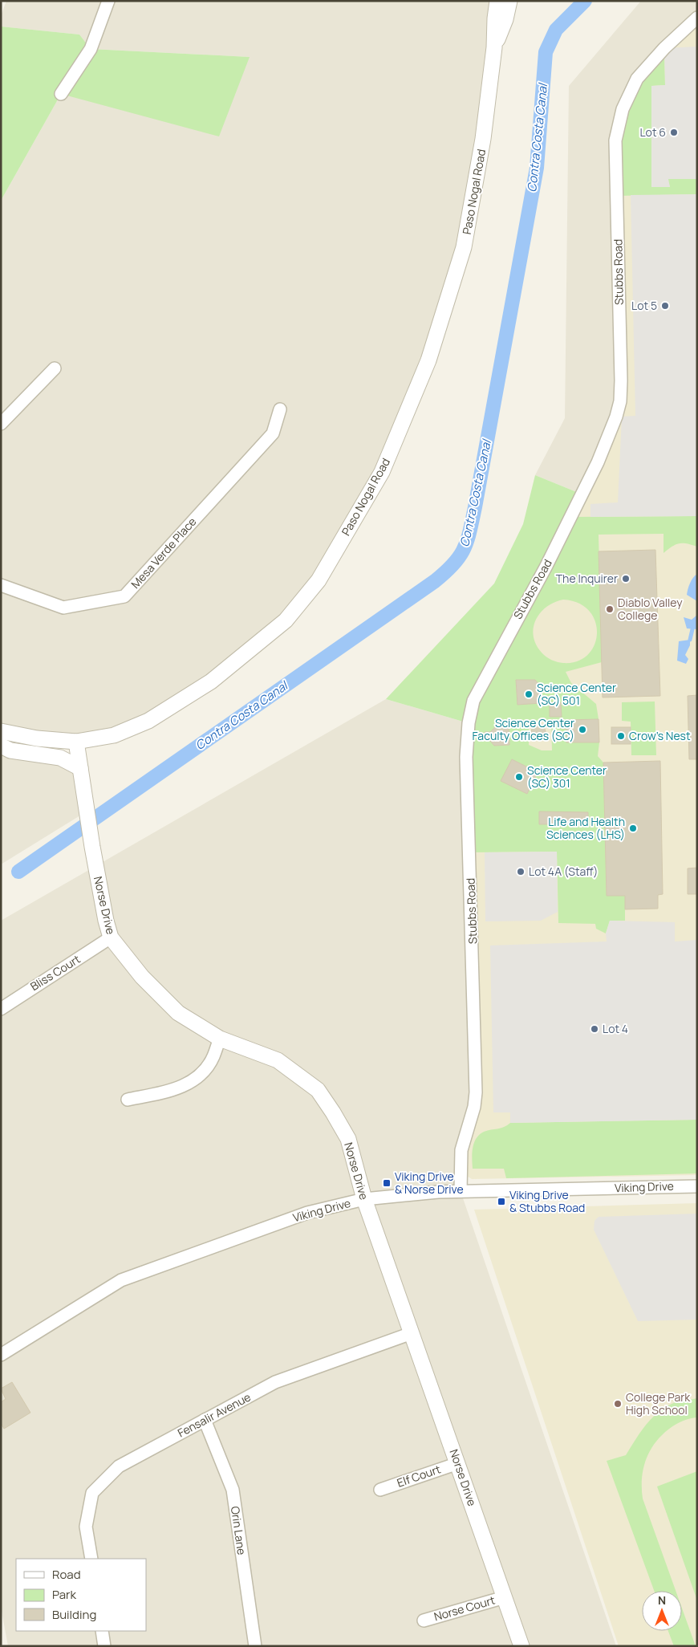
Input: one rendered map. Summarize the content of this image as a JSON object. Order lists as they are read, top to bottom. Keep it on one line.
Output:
{"streets":{"street":["Paso Nogal Road","Stubbs Road","Mesa Verde Place","Norse Drive","Bliss Court","Viking Drive","Fensalir Avenue","Elf Court","Orin Lane","Norse Court"]},"crossings":[["Paso Nogal Road","Norse Drive"],["Stubbs Road","Viking Drive"],["Norse Drive","Bliss Court"],["Norse Drive","Viking Drive"],["Norse Drive","Fensalir Avenue"],["Norse Drive","Elf Court"],["Norse Drive","Norse Court"],["Fensalir Avenue","Orin Lane"]],"water":["Contra Costa Canal"],"places":{"other":["Lot 6","Lot 5","The Inquirer","Diablo Valley College","Science Center (SC) 501","Science Center Faculty Offices (SC)","Crow's Nest","Science Center (SC) 301","Life and Health Sciences (LHS)","Lot 4A (Staff)","Lot 4","College Park High School"],"transit":["Viking Drive & Norse Drive","Viking Drive & Stubbs Road"]},"legend":["Road","Park","Building"],"north":"top"}
